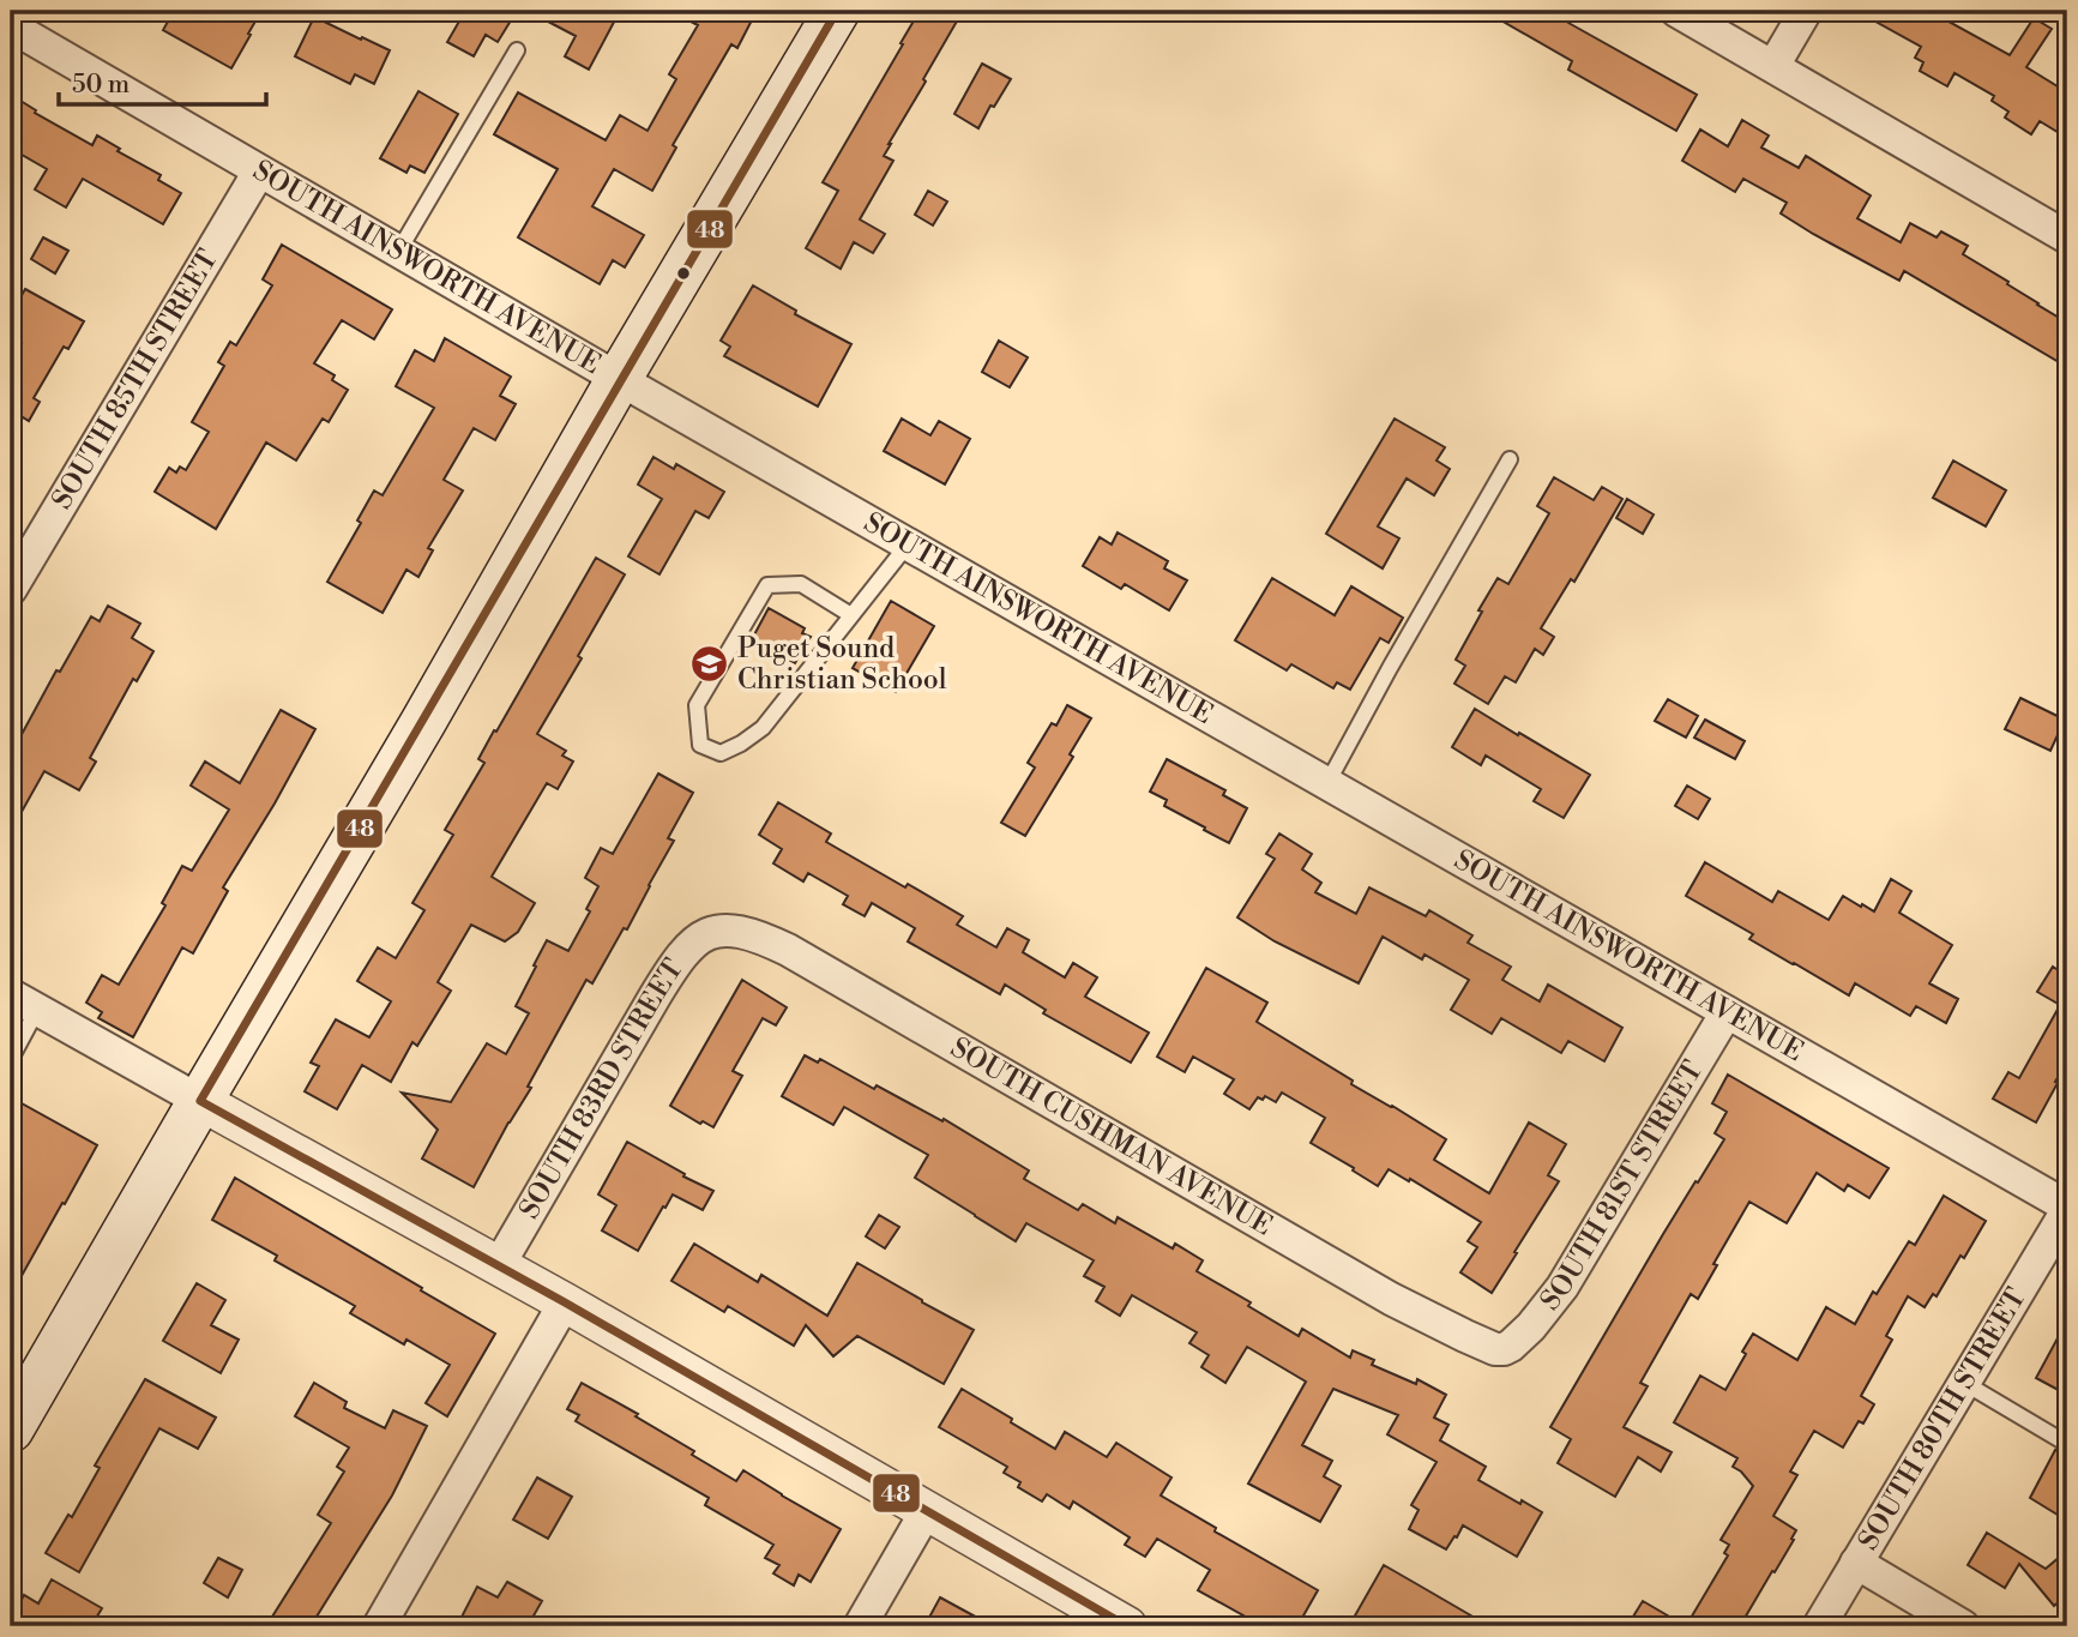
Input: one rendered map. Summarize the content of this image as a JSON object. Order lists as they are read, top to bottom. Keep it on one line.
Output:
{"streets":{"street":["SOUTH AINSWORTH AVENUE","SOUTH 85TH STREET","SOUTH 83RD STREET","SOUTH CUSHMAN AVENUE","SOUTH 81ST STREET","SOUTH 80TH STREET"]},"crossings":[["SOUTH AINSWORTH AVENUE","SOUTH 85TH STREET"],["SOUTH AINSWORTH AVENUE","SOUTH 81ST STREET"],["SOUTH AINSWORTH AVENUE","SOUTH 80TH STREET"],["SOUTH 83RD STREET","SOUTH CUSHMAN AVENUE"],["SOUTH CUSHMAN AVENUE","SOUTH 81ST STREET"]],"places":{"school or university":["Puget Sound Christian School"]},"lines":["transit line 48"],"scale_bar":"50 m"}
